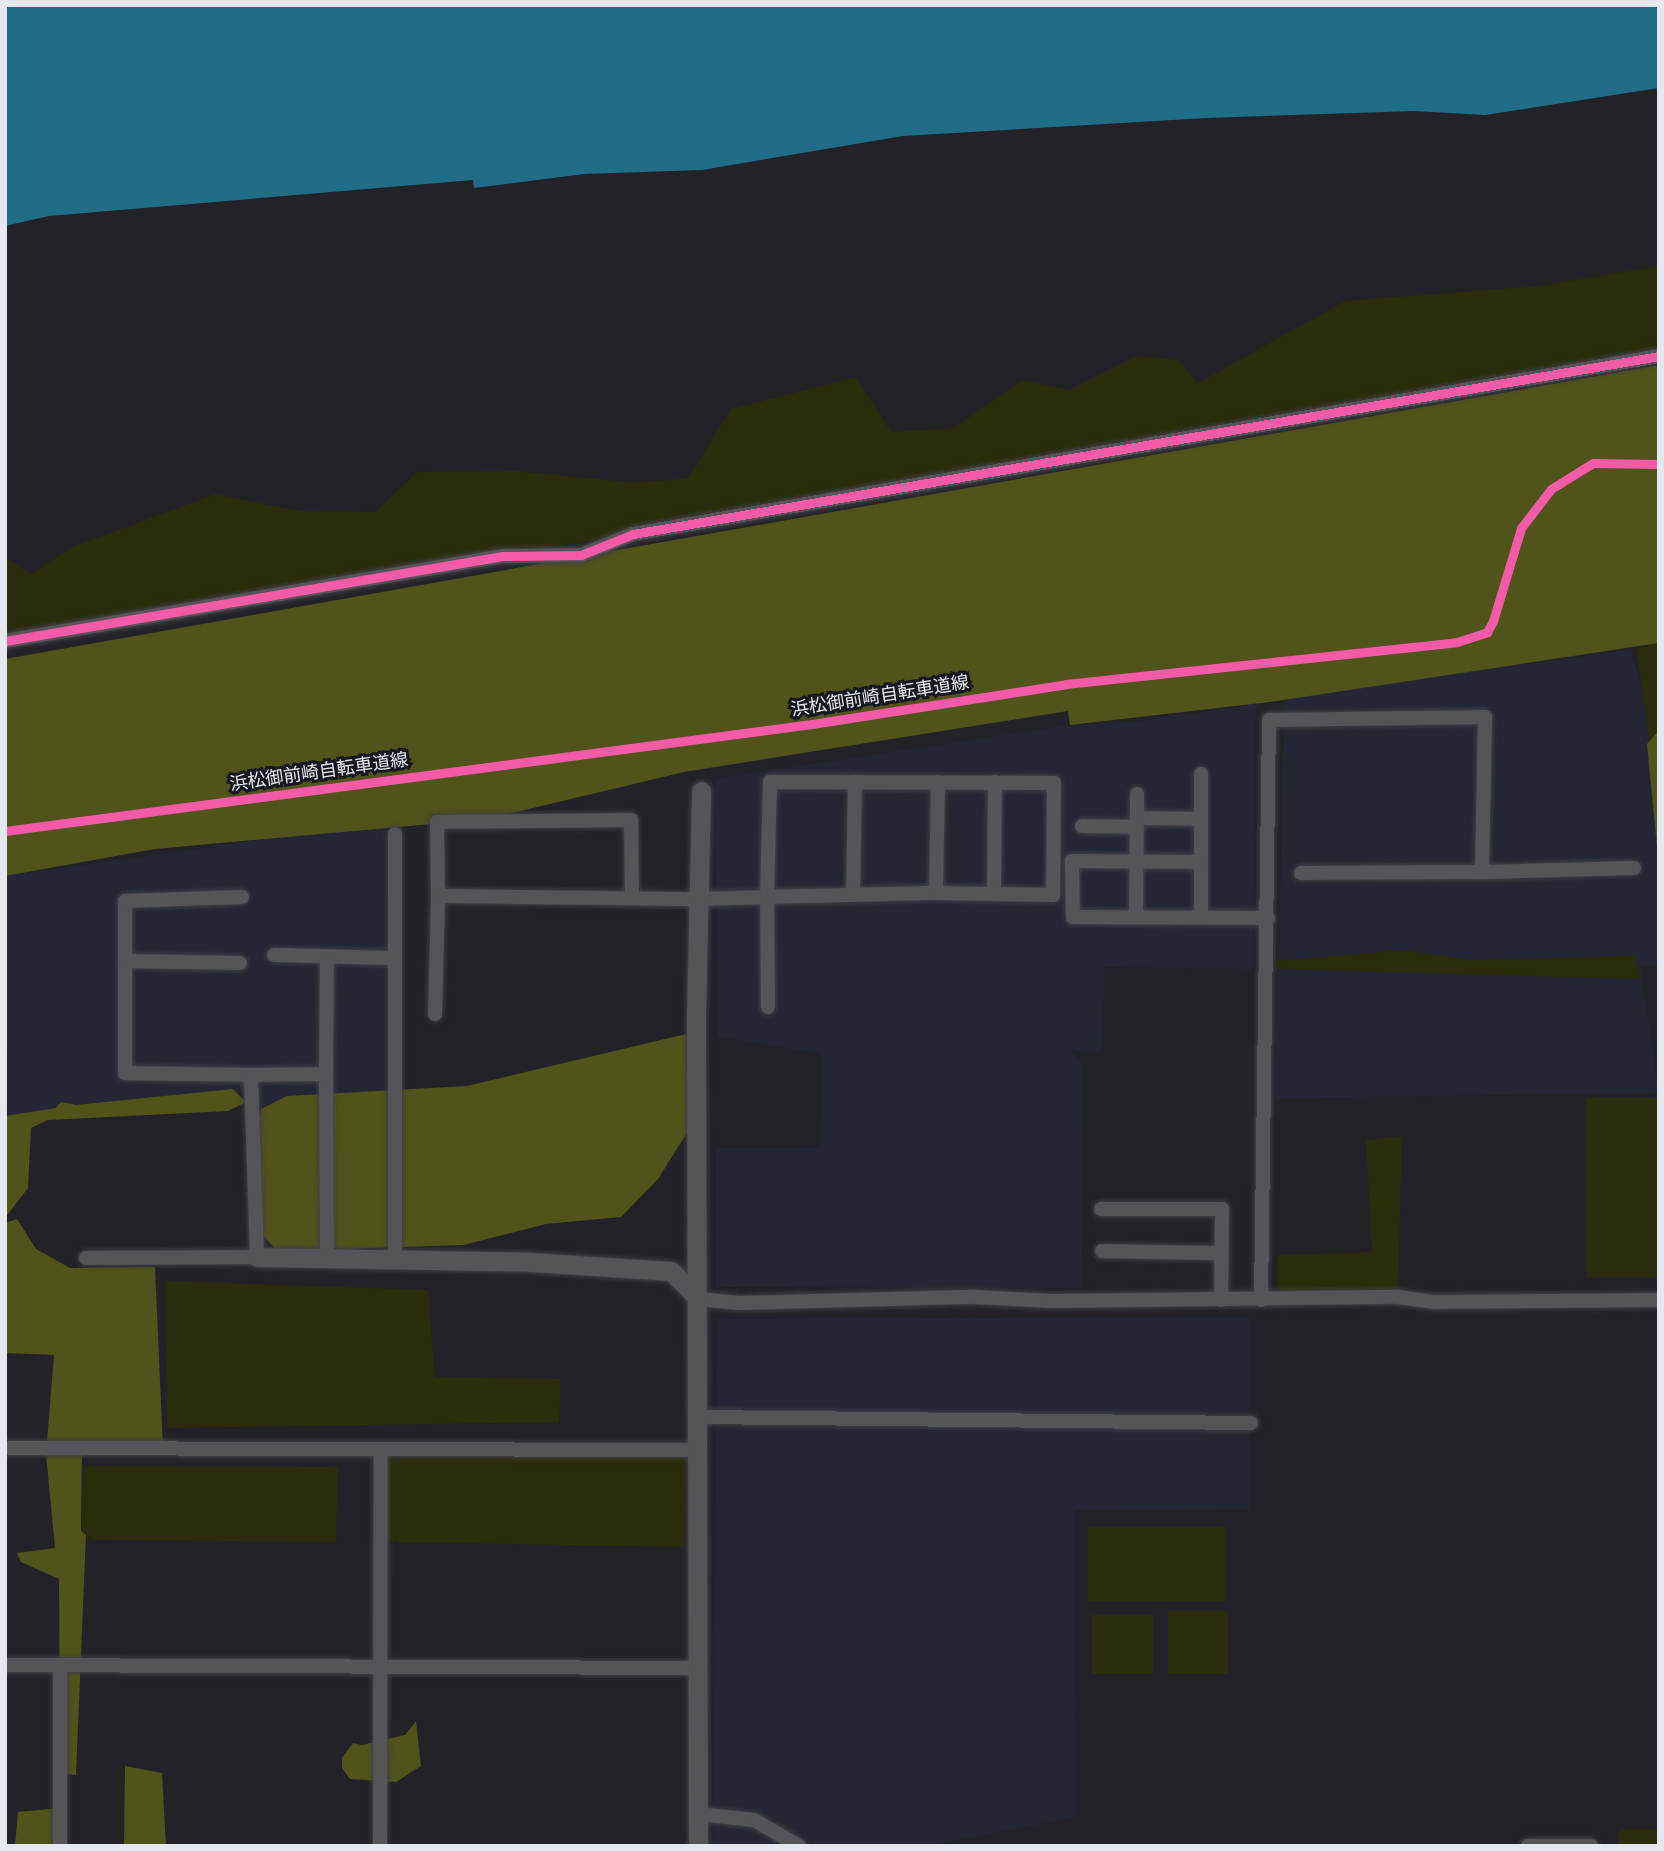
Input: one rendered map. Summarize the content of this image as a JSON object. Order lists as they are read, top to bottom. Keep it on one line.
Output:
{"streets":{"cycle path":["浜松御前崎自転車道線"]}}
